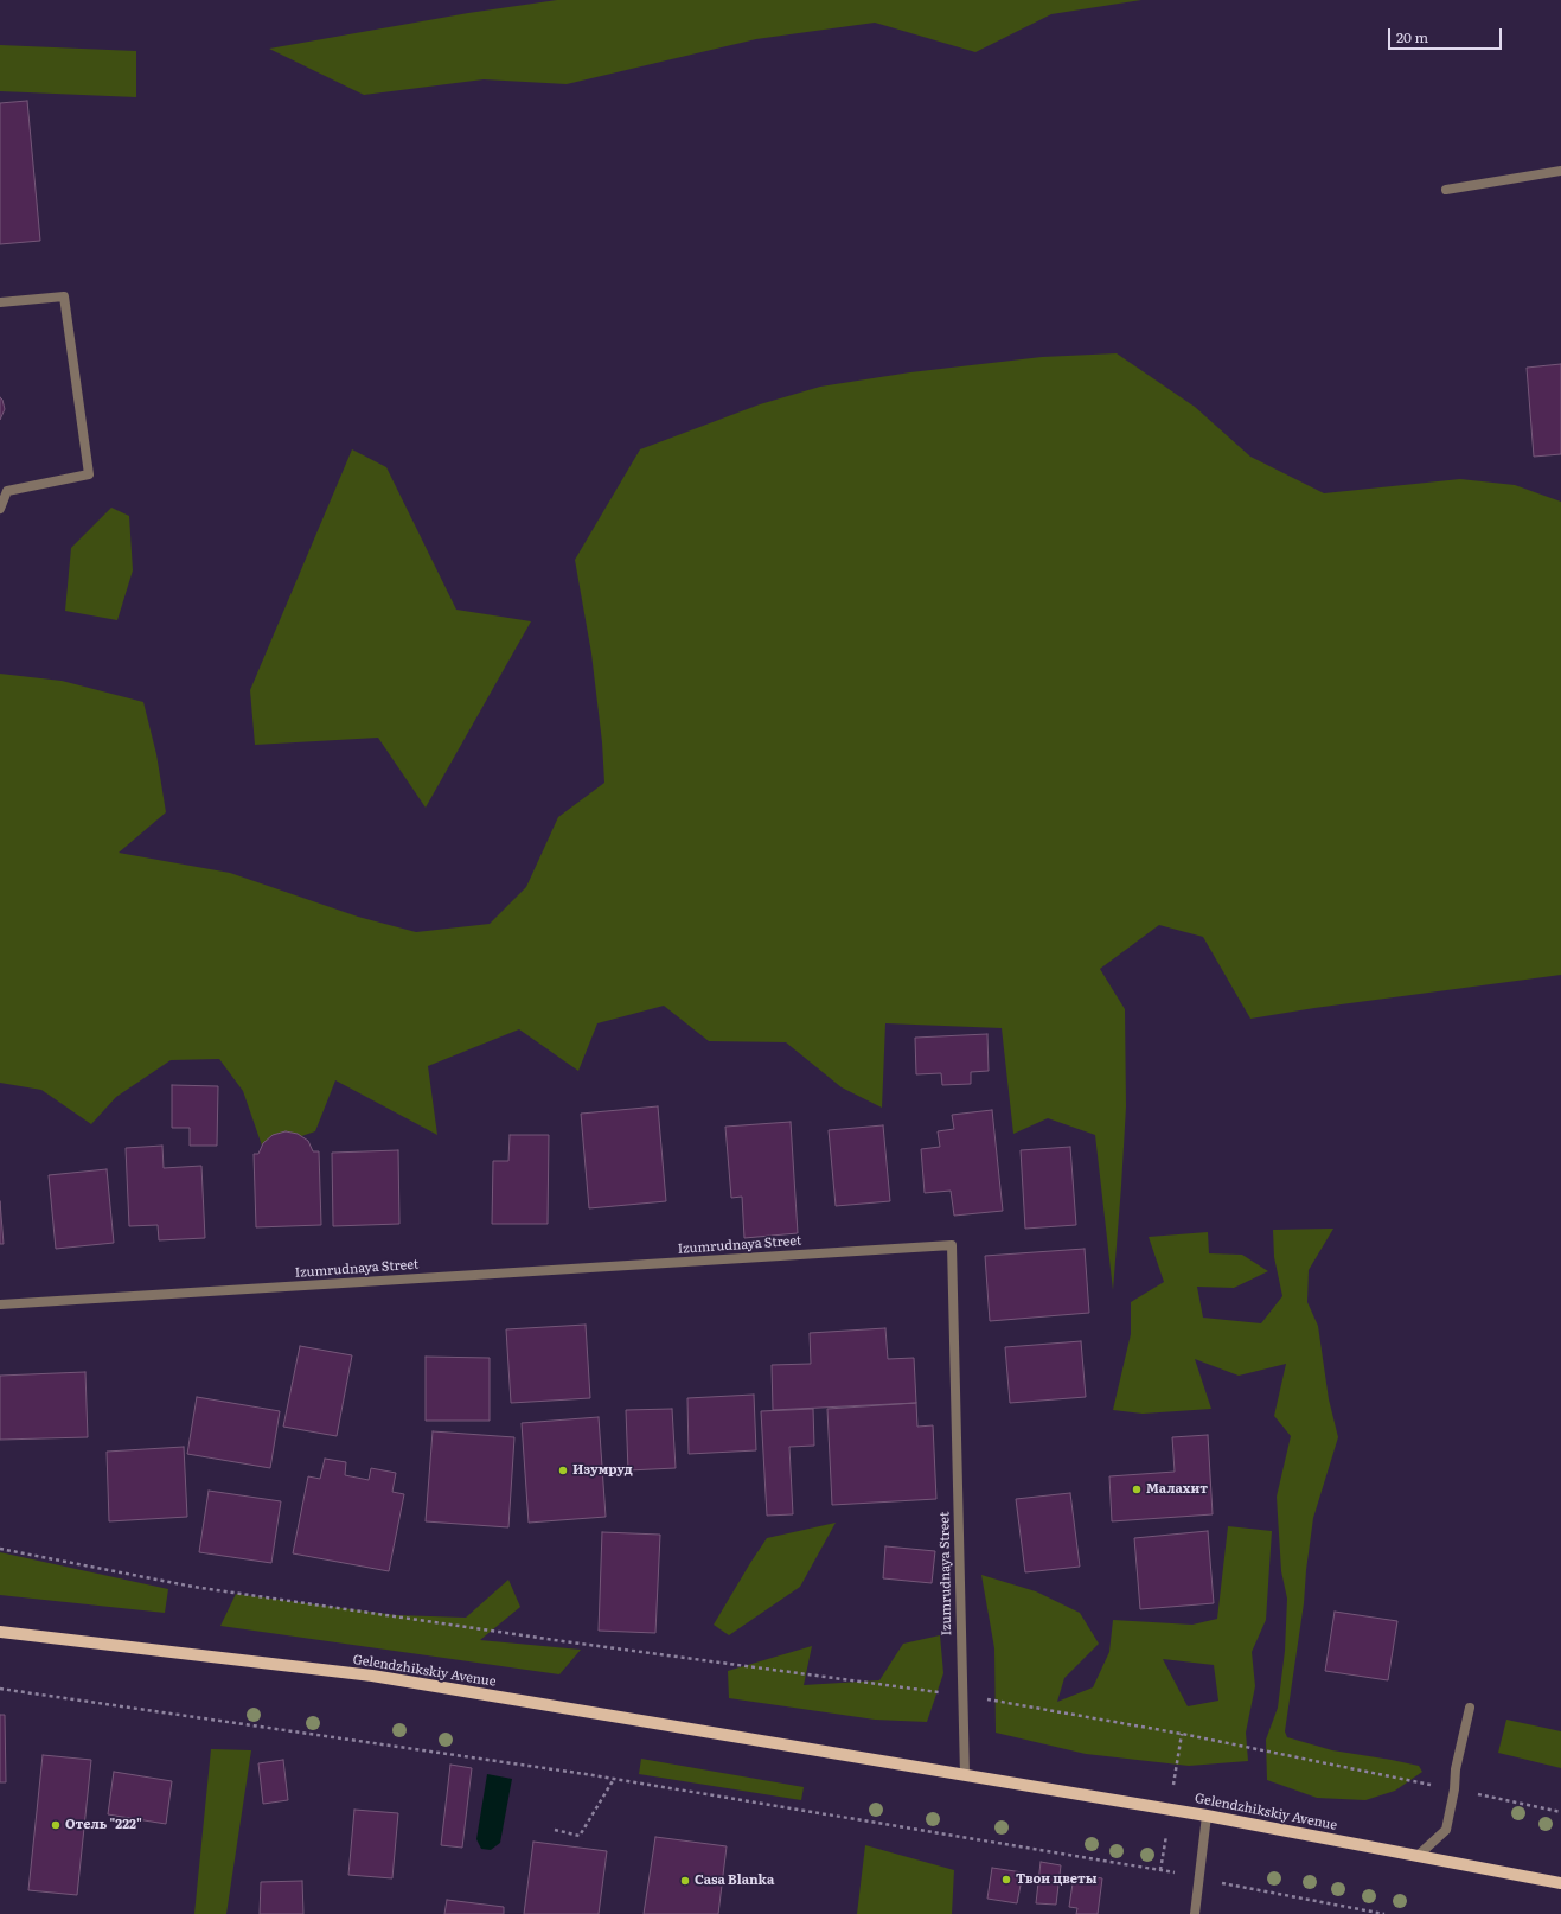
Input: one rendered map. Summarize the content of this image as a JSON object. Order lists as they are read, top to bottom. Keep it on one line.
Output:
{"streets":{"main road":["Gelendzhikskiy Avenue"],"street":["Izumrudnaya Street"]},"crossings":[["Izumrudnaya Street","Gelendzhikskiy Avenue"]],"places":["Изумруд","Малахит","Отель \"222\"","Твои цветы","Casa Blanka"],"scale_bar":"20 m"}
